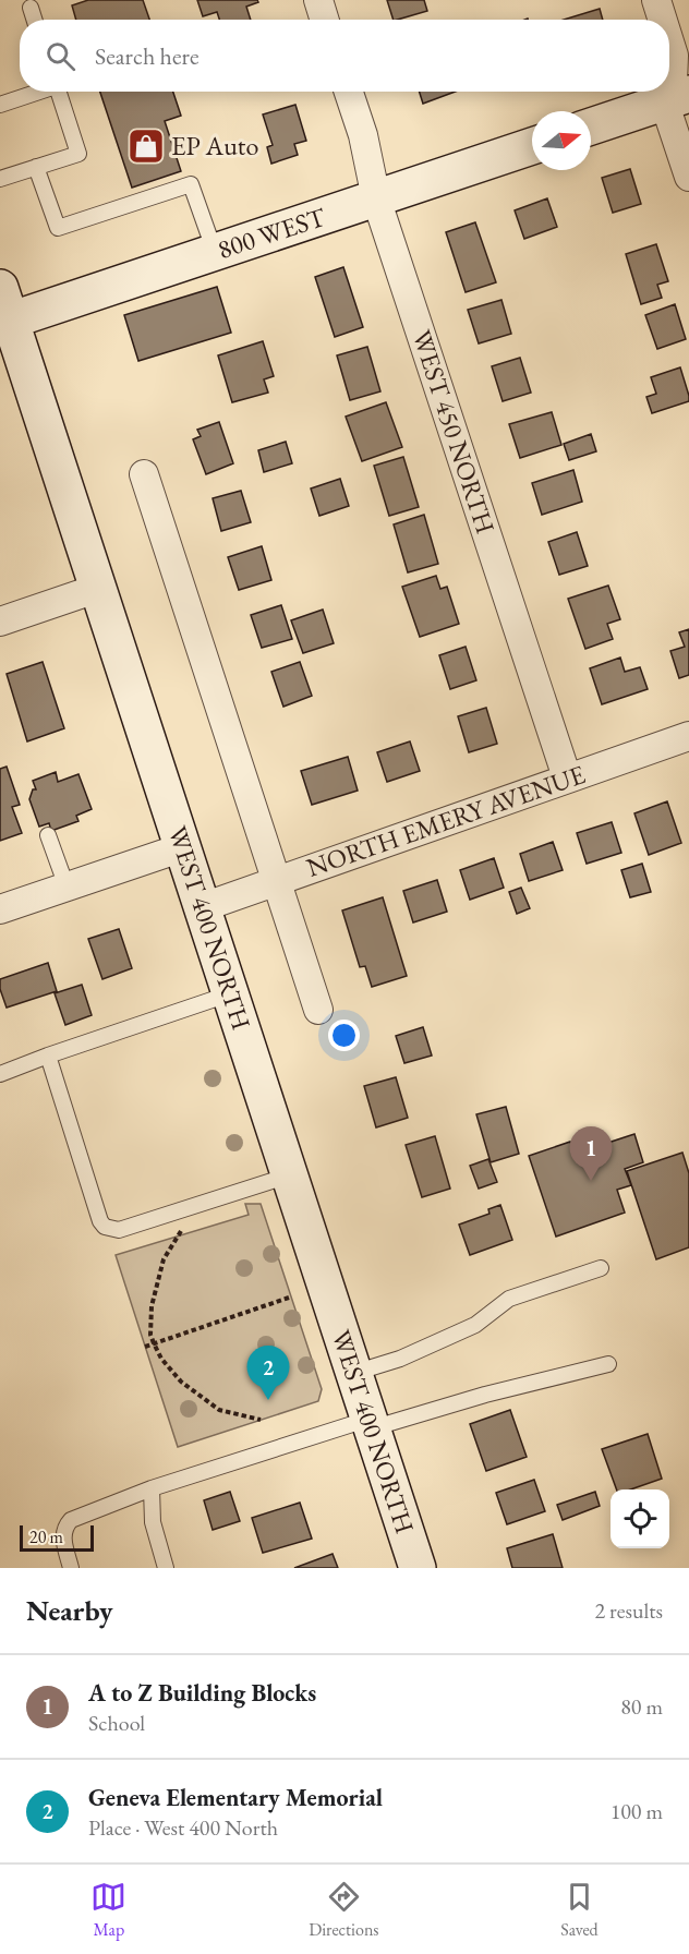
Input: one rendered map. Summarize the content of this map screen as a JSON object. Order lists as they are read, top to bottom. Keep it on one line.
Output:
{"streets":{"main road":["800 WEST","WEST 400 NORTH"],"street":["WEST 450 NORTH","NORTH EMERY AVENUE"]},"crossings":[["800 WEST","WEST 450 NORTH"],["800 WEST","WEST 400 NORTH"],["WEST 450 NORTH","NORTH EMERY AVENUE"],["NORTH EMERY AVENUE","WEST 400 NORTH"]],"places":{"shop":["EP Auto"]},"scale_bar":"20 m","north":"right","page":{"search":"Search here","pins":["1","2"],"scale":"20 m","heading":["Nearby","2 results"],"list":[{"mark":"1","name":"A to Z Building Blocks","note":"School","value":"80 m"},{"mark":"2","name":"Geneva Elementary Memorial","note":"Place · West 400 North","value":"100 m"}],"nav":["Map","Directions","Saved"]}}
